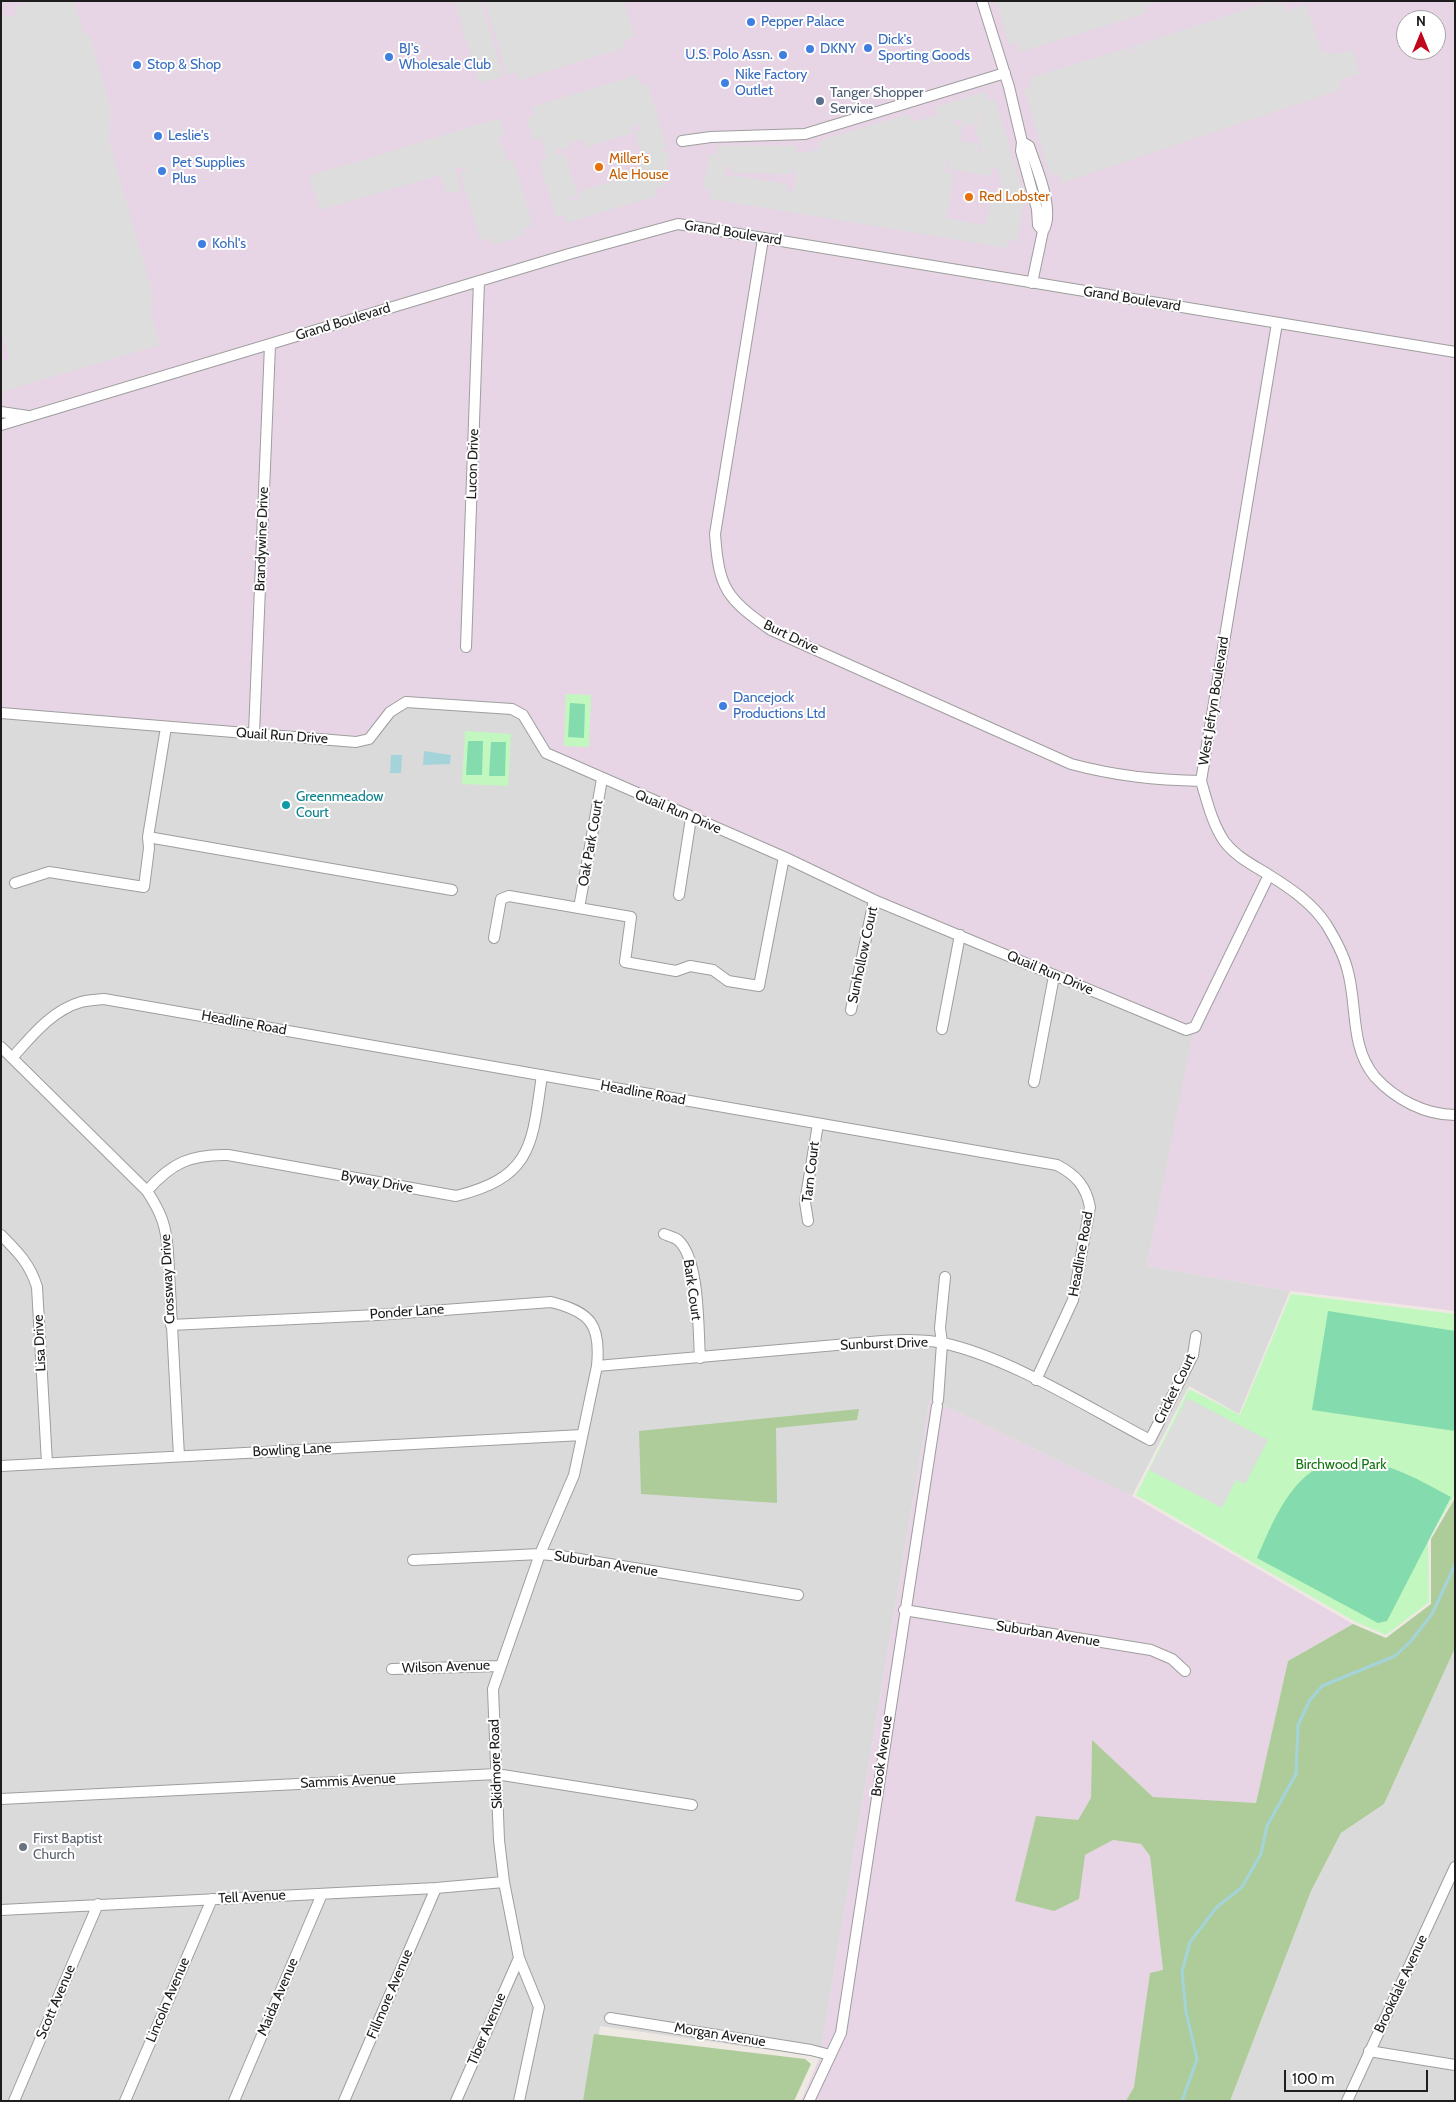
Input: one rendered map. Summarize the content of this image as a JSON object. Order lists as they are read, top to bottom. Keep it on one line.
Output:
{"streets":{"street":["Grand Boulevard","Lucon Drive","Brandywine Drive","Burt Drive","West Jefryn Boulevard","Quail Run Drive","Oak Park Court","Sunhollow Court","Headline Road","Tarn Court","Byway Drive","Crossway Drive","Bark Court","Ponder Lane","Lisa Drive","Sunburst Drive","Cricket Court","Bowling Lane","Suburban Avenue","Wilson Avenue","Brook Avenue","Skidmore Road","Sammis Avenue","Tell Avenue","Brookdale Avenue","Fillmore Avenue","Maida Avenue","Lincoln Avenue","Scott Avenue","Tiber Avenue","Morgan Avenue"]},"crossings":[["Grand Boulevard","Lucon Drive"],["Grand Boulevard","Brandywine Drive"],["Grand Boulevard","Burt Drive"],["Grand Boulevard","West Jefryn Boulevard"],["Brandywine Drive","Quail Run Drive"],["Burt Drive","West Jefryn Boulevard"],["West Jefryn Boulevard","Quail Run Drive"],["Quail Run Drive","Oak Park Court"],["Quail Run Drive","Sunhollow Court"],["Headline Road","Tarn Court"],["Headline Road","Byway Drive"],["Headline Road","Crossway Drive"],["Headline Road","Sunburst Drive"],["Byway Drive","Crossway Drive"],["Crossway Drive","Ponder Lane"],["Crossway Drive","Bowling Lane"],["Bark Court","Sunburst Drive"],["Ponder Lane","Sunburst Drive"],["Ponder Lane","Bowling Lane"],["Ponder Lane","Skidmore Road"],["Lisa Drive","Bowling Lane"],["Sunburst Drive","Cricket Court"],["Sunburst Drive","Brook Avenue"],["Bowling Lane","Skidmore Road"],["Suburban Avenue","Brook Avenue"],["Suburban Avenue","Skidmore Road"],["Wilson Avenue","Skidmore Road"],["Brook Avenue","Morgan Avenue"],["Skidmore Road","Sammis Avenue"],["Skidmore Road","Tell Avenue"],["Skidmore Road","Tiber Avenue"],["Tell Avenue","Fillmore Avenue"],["Tell Avenue","Maida Avenue"],["Tell Avenue","Lincoln Avenue"],["Tell Avenue","Scott Avenue"]],"parks":["Birchwood Park"],"places":["Pepper Palace","Dick's Sporting Goods","DKNY","U.S. Polo Assn.","BJ's Wholesale Club","Stop & Shop","Nike Factory Outlet","Tanger Shopper Service","Leslie's","Miller's Ale House","Pet Supplies Plus","Red Lobster","Kohl's","Dancejock Productions Ltd","Greenmeadow Court","First Baptist Church"],"scale_bar":"100 m","north":"top"}
